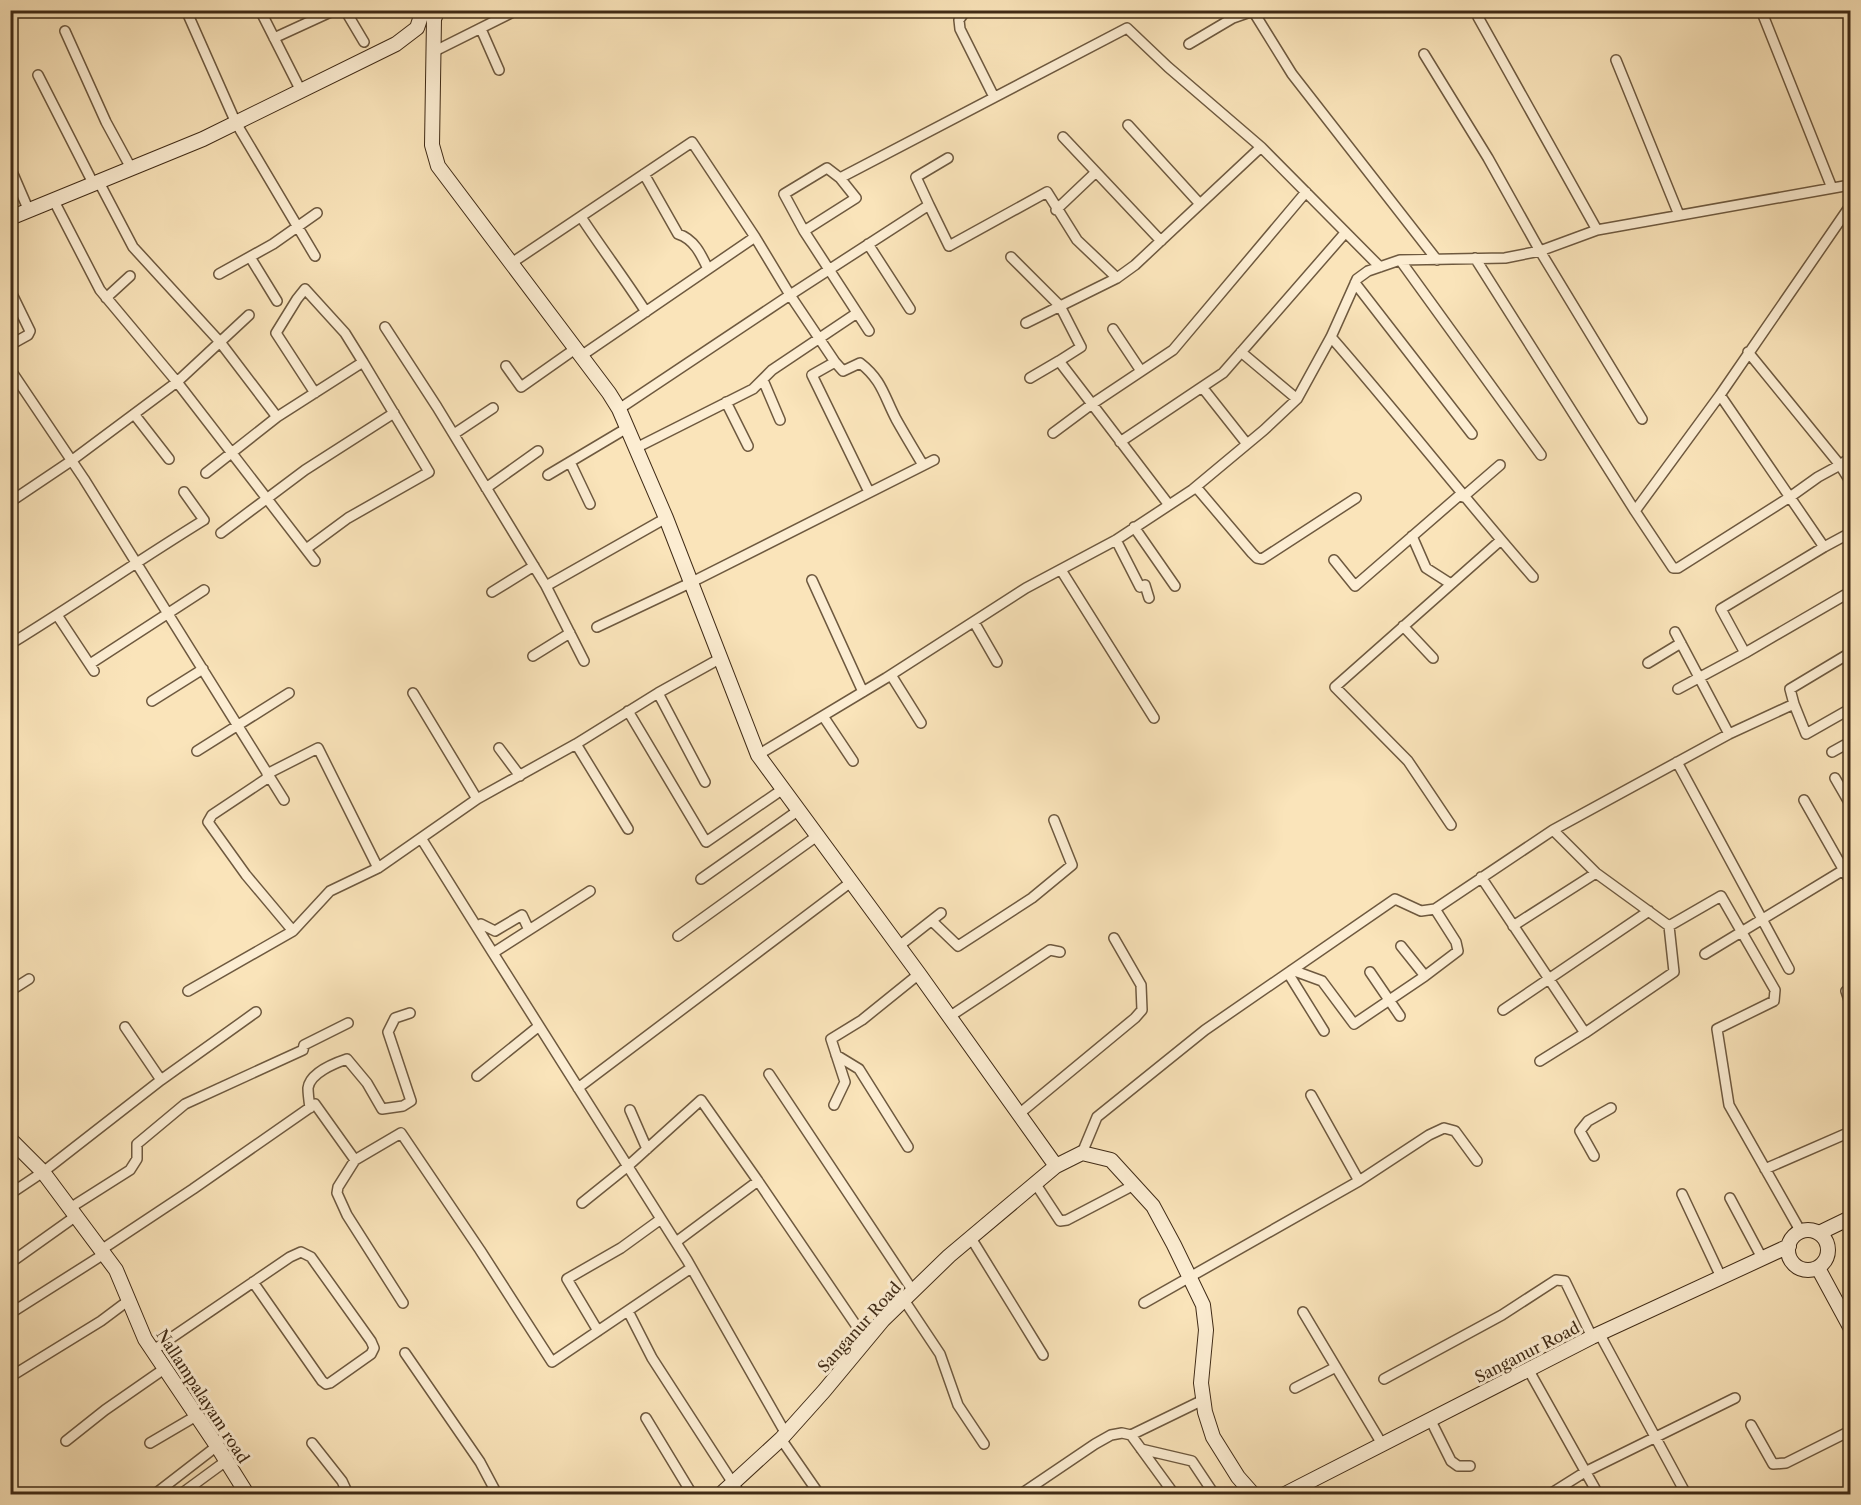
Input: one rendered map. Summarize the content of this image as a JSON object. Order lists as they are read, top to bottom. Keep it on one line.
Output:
{"streets":{"street":["Sanganur Road","Nallampalayam road"]}}
